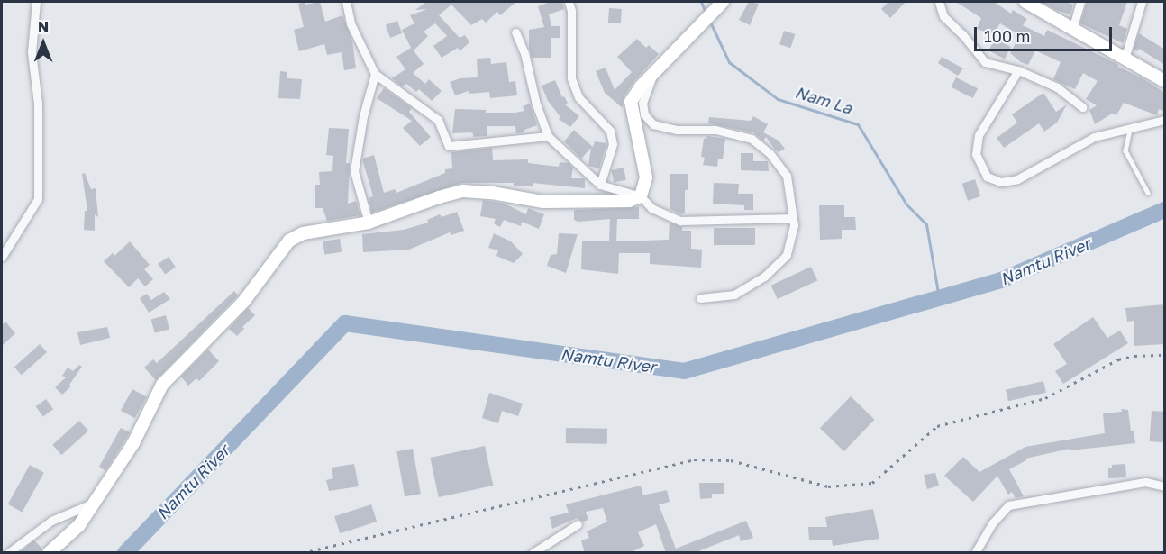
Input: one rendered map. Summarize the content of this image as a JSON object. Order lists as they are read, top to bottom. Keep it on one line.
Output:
{"water":["Nam La","Namtu River"],"scale_bar":"100 m","north":"top"}
